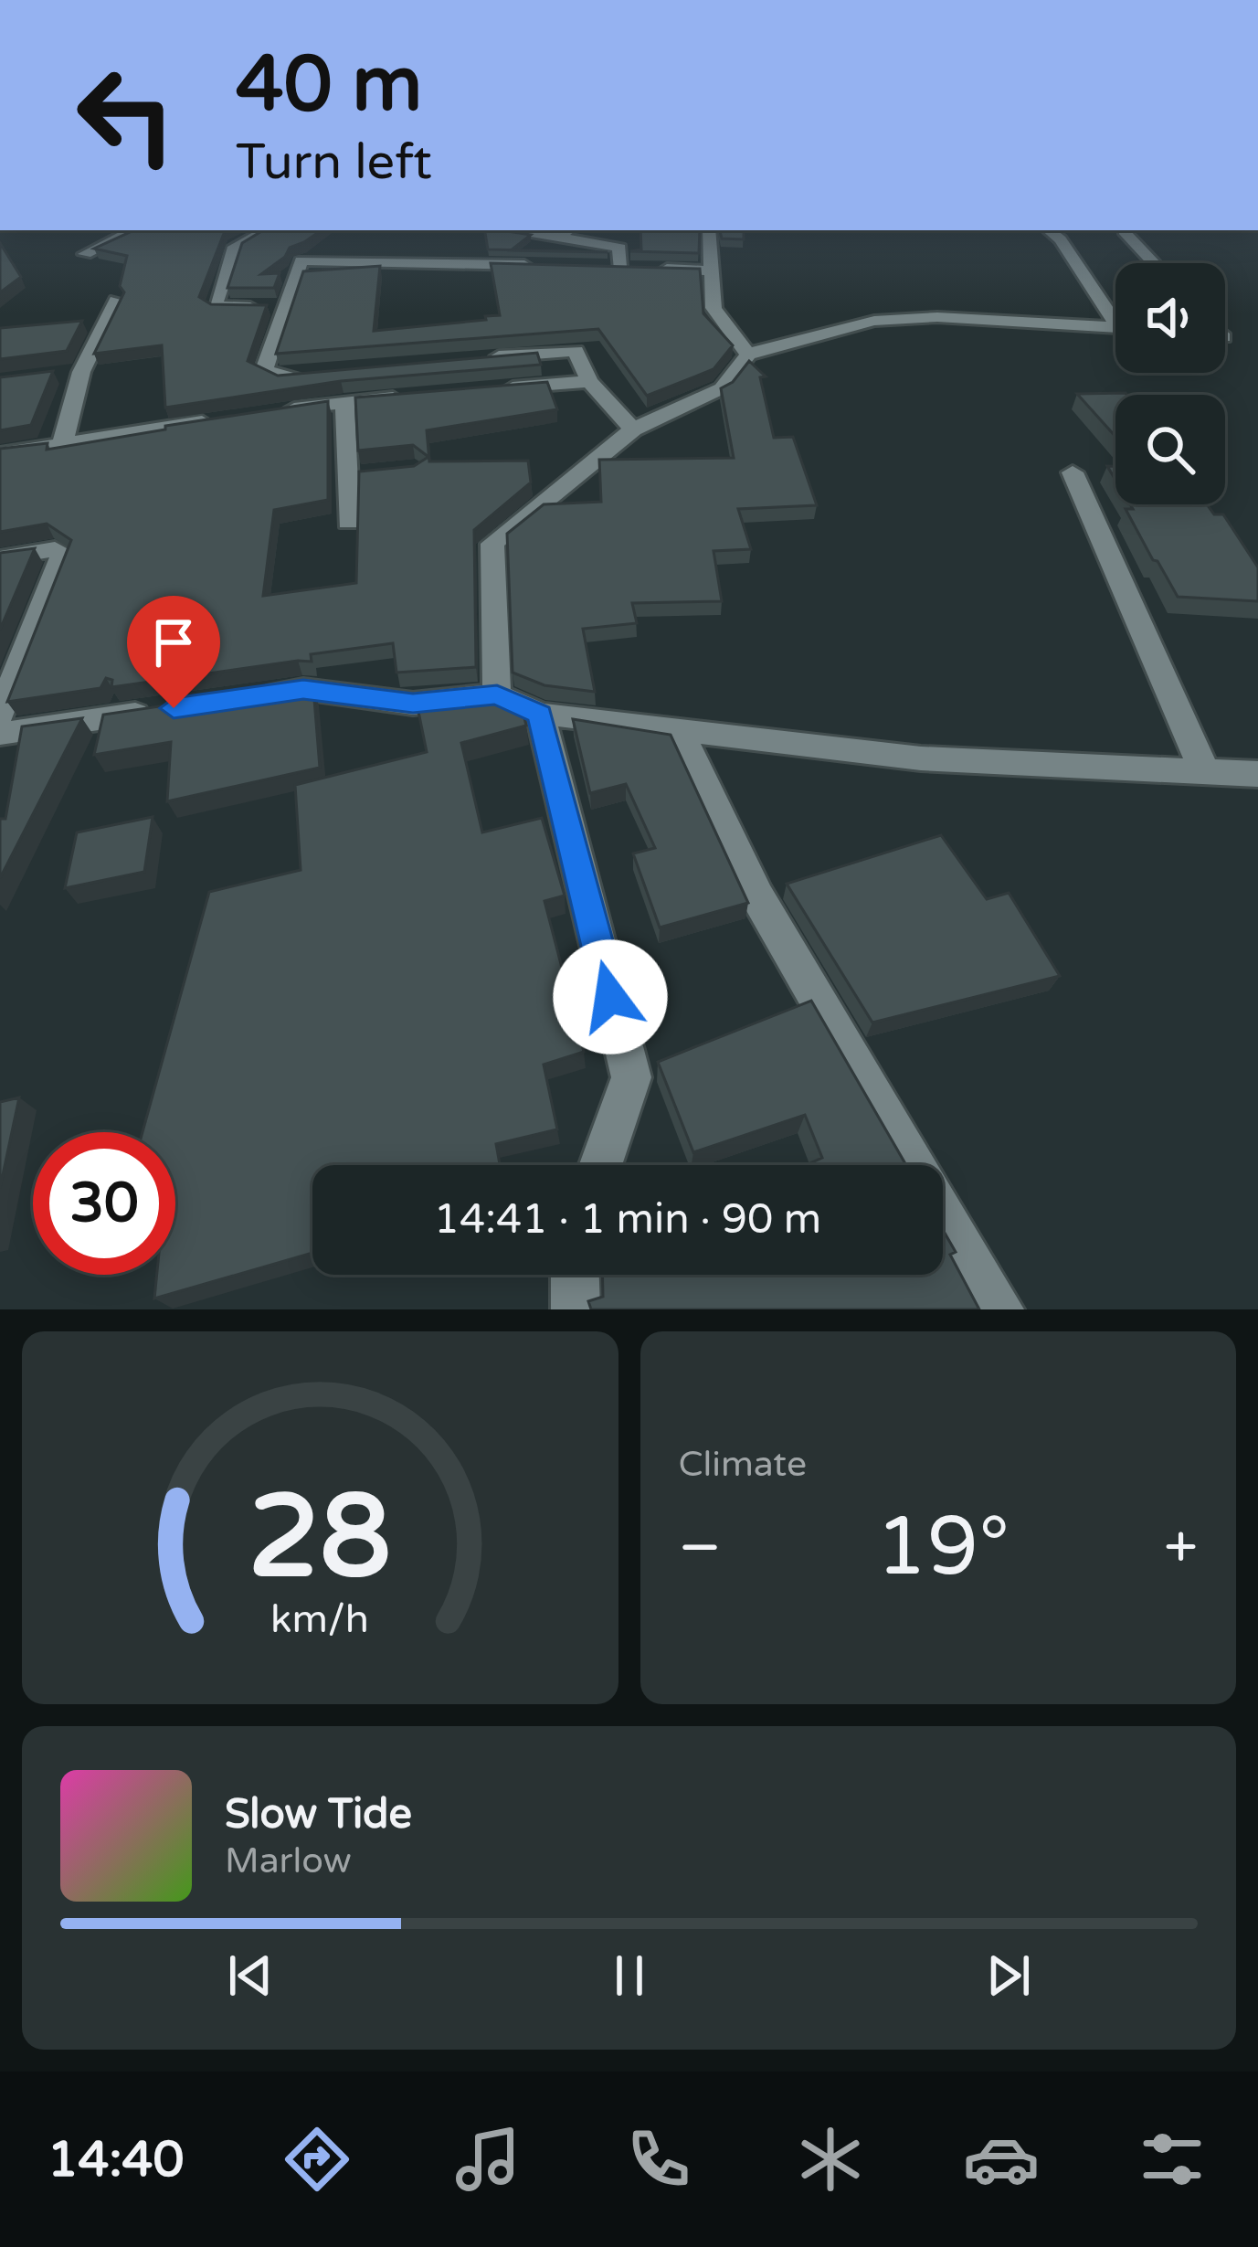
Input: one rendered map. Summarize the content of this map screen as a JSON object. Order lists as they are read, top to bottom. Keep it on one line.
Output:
{"page":{"turn":["40 m","Turn left"],"limit":"30","trip":"14:41 · 1 min · 90 m","tile":"Climate","heat":["−","19°","+"],"song":["Slow Tide","Marlow"],"tabs":"14:40","gauge":["28","km/h"]}}
